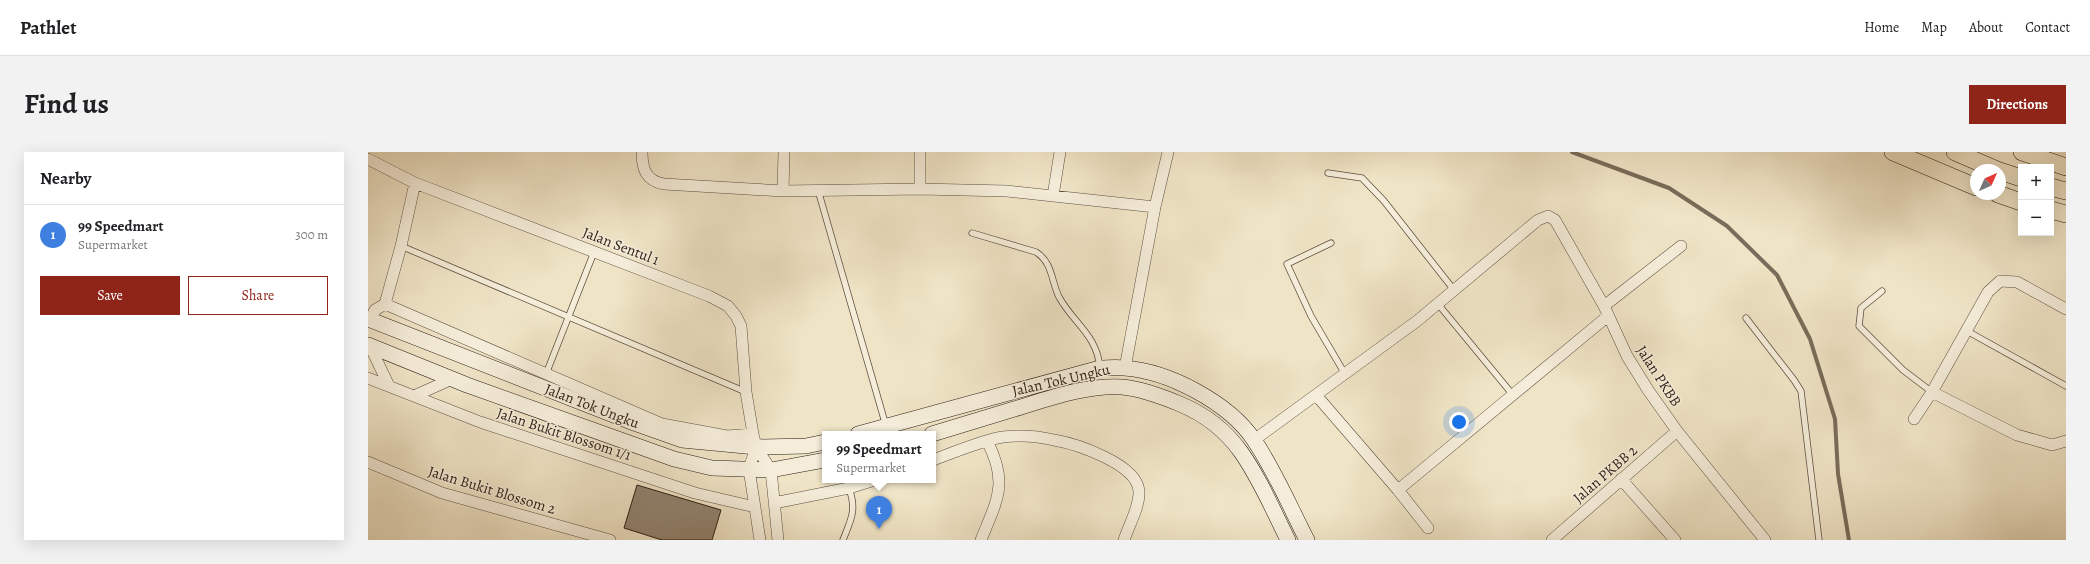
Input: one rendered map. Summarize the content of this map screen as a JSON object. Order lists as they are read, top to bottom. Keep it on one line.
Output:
{"streets":{"main road":["Jalan Tok Ungku"],"street":["Jalan Sentul 1","Jalan PKBB","Jalan Bukit Blossom 1/1","Jalan PKBB 2","Jalan Bukit Blossom 2"]},"crossings":[["Jalan Sentul 1","Jalan Tok Ungku"],["Jalan PKBB","Jalan PKBB 2"]],"north":"top right","page":{"header":"Pathlet","nav":["Home","Map","About","Contact"],"title":"Find us","buttons":["Directions",["Save","Share"]],"heading":"Nearby","map_buttons":["+","−"],"list":[{"mark":"1","name":"99 Speedmart","note":"Supermarket","value":"300 m"}],"popup":["99 Speedmart","Supermarket"],"pins":"1"}}
